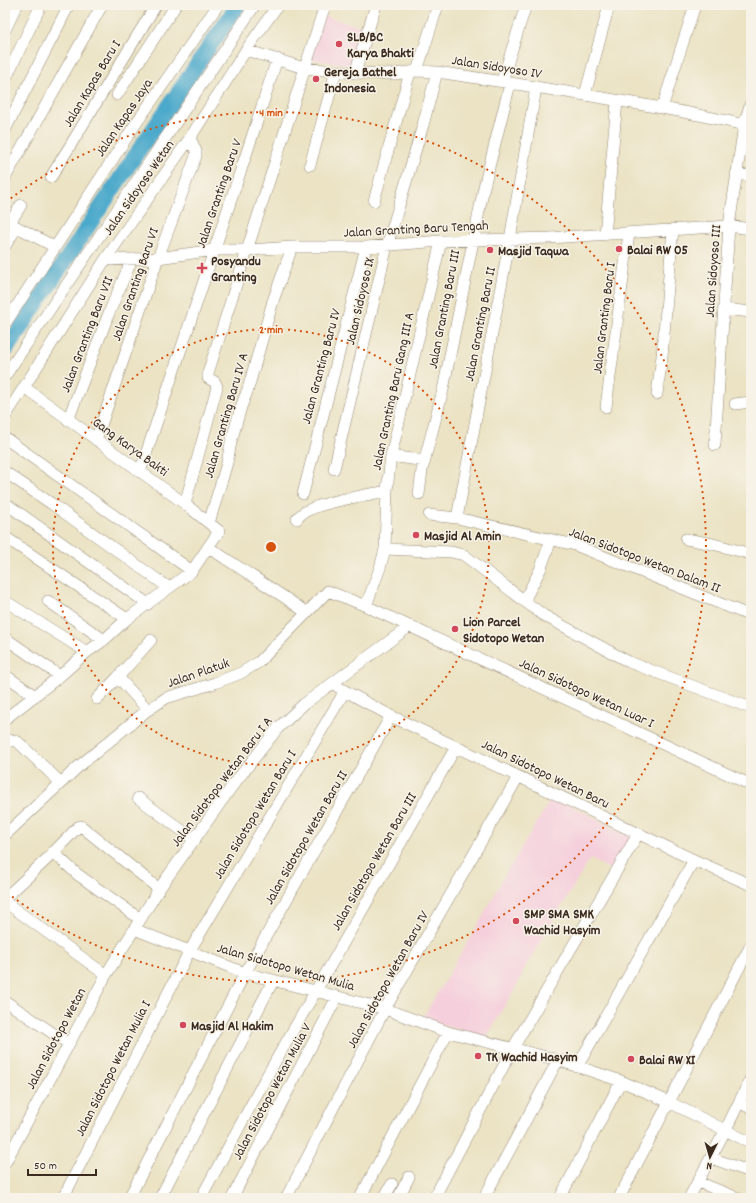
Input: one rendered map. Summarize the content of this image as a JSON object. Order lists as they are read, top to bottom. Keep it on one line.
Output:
{"streets":{"street":["Jalan Sidoyoso IV","Jalan Kapas Baru I","Jalan Kapas Jaya","Jalan Sidoyoso Wetan","Jalan Granting Baru V","Jalan Granting Baru Tengah","Jalan Sidoyoso III","Jalan Granting Baru VI","Jalan Sidoyoso IX","Jalan Granting Baru III","Jalan Granting Baru I","Jalan Granting Baru II","Jalan Granting Baru VII","Jalan Granting Baru IV","Jalan Granting Baru Gang III A","Jalan Granting Baru IV A","Gang Karya Bakti","Jalan Sidotopo Wetan Dalam II","Jalan Platuk","Jalan Sidotopo Wetan Luar I","Jalan Sidotopo Wetan Baru","Jalan Sidotopo Wetan Baru I A","Jalan Sidotopo Wetan Baru I","Jalan Sidotopo Wetan Baru II","Jalan Sidotopo Wetan Baru III","Jalan Sidotopo Wetan Mulia","Jalan Sidotopo Wetan Baru IV","Jalan Sidotopo Wetan","Jalan Sidotopo Wetan Mulia I","Jalan Sidotopo Wetan Mulia V"]},"crossings":[["Jalan Sidoyoso IV","Jalan Sidoyoso Wetan"],["Jalan Sidoyoso IV","Jalan Granting Baru V"],["Jalan Sidoyoso IV","Jalan Sidoyoso III"],["Jalan Sidoyoso IV","Jalan Sidoyoso IX"],["Jalan Sidoyoso IV","Jalan Granting Baru III"],["Jalan Sidoyoso IV","Jalan Granting Baru II"],["Jalan Sidoyoso Wetan","Jalan Granting Baru Tengah"],["Jalan Sidoyoso Wetan","Jalan Granting Baru VI"],["Jalan Sidoyoso Wetan","Gang Karya Bakti"],["Jalan Granting Baru V","Jalan Granting Baru Tengah"],["Jalan Granting Baru V","Gang Karya Bakti"],["Jalan Granting Baru Tengah","Jalan Sidoyoso III"],["Jalan Granting Baru Tengah","Jalan Granting Baru VI"],["Jalan Granting Baru Tengah","Jalan Sidoyoso IX"],["Jalan Granting Baru Tengah","Jalan Granting Baru III"],["Jalan Granting Baru Tengah","Jalan Granting Baru I"],["Jalan Granting Baru Tengah","Jalan Granting Baru II"],["Jalan Granting Baru Tengah","Jalan Granting Baru VII"],["Jalan Granting Baru Tengah","Jalan Granting Baru IV"],["Jalan Granting Baru Tengah","Jalan Granting Baru Gang III A"],["Jalan Granting Baru Tengah","Jalan Granting Baru IV A"],["Jalan Granting Baru VI","Gang Karya Bakti"],["Jalan Granting Baru II","Jalan Sidotopo Wetan Dalam II"],["Jalan Granting Baru VII","Gang Karya Bakti"],["Jalan Granting Baru Gang III A","Jalan Platuk"],["Jalan Granting Baru IV A","Gang Karya Bakti"],["Jalan Platuk","Jalan Sidotopo Wetan Luar I"],["Jalan Platuk","Jalan Sidotopo Wetan Baru I A"],["Jalan Sidotopo Wetan Luar I","Jalan Sidotopo Wetan Baru I A"],["Jalan Sidotopo Wetan Baru","Jalan Sidotopo Wetan Baru I A"],["Jalan Sidotopo Wetan Baru","Jalan Sidotopo Wetan Baru I"],["Jalan Sidotopo Wetan Baru","Jalan Sidotopo Wetan Baru II"],["Jalan Sidotopo Wetan Baru","Jalan Sidotopo Wetan Baru III"],["Jalan Sidotopo Wetan Baru","Jalan Sidotopo Wetan Baru IV"],["Jalan Sidotopo Wetan Baru I A","Jalan Sidotopo Wetan Mulia"],["Jalan Sidotopo Wetan Baru I A","Jalan Sidotopo Wetan"],["Jalan Sidotopo Wetan Baru I","Jalan Sidotopo Wetan Mulia"],["Jalan Sidotopo Wetan Baru I","Jalan Sidotopo Wetan Mulia I"],["Jalan Sidotopo Wetan Baru II","Jalan Sidotopo Wetan Mulia"],["Jalan Sidotopo Wetan Baru III","Jalan Sidotopo Wetan Mulia"],["Jalan Sidotopo Wetan Mulia","Jalan Sidotopo Wetan Baru IV"],["Jalan Sidotopo Wetan Mulia","Jalan Sidotopo Wetan"],["Jalan Sidotopo Wetan Mulia","Jalan Sidotopo Wetan Mulia I"],["Jalan Sidotopo Wetan Mulia","Jalan Sidotopo Wetan Mulia V"]],"places":{"other":["SLB/BC Karya Bhakti","Gereja Bathel Indonesia","Balai RW 05","Masjid Taqwa","Masjid Al Amin","Lion Parcel Sidotopo Wetan","SMP SMA SMK Wachid Hasyim","Masjid Al Hakim","TK Wachid Hasyim","Balai RW XI"],"health":["Posyandu Granting"]},"scale_bar":"50 m","north":"bottom","rings":["4 min","2 min"]}
